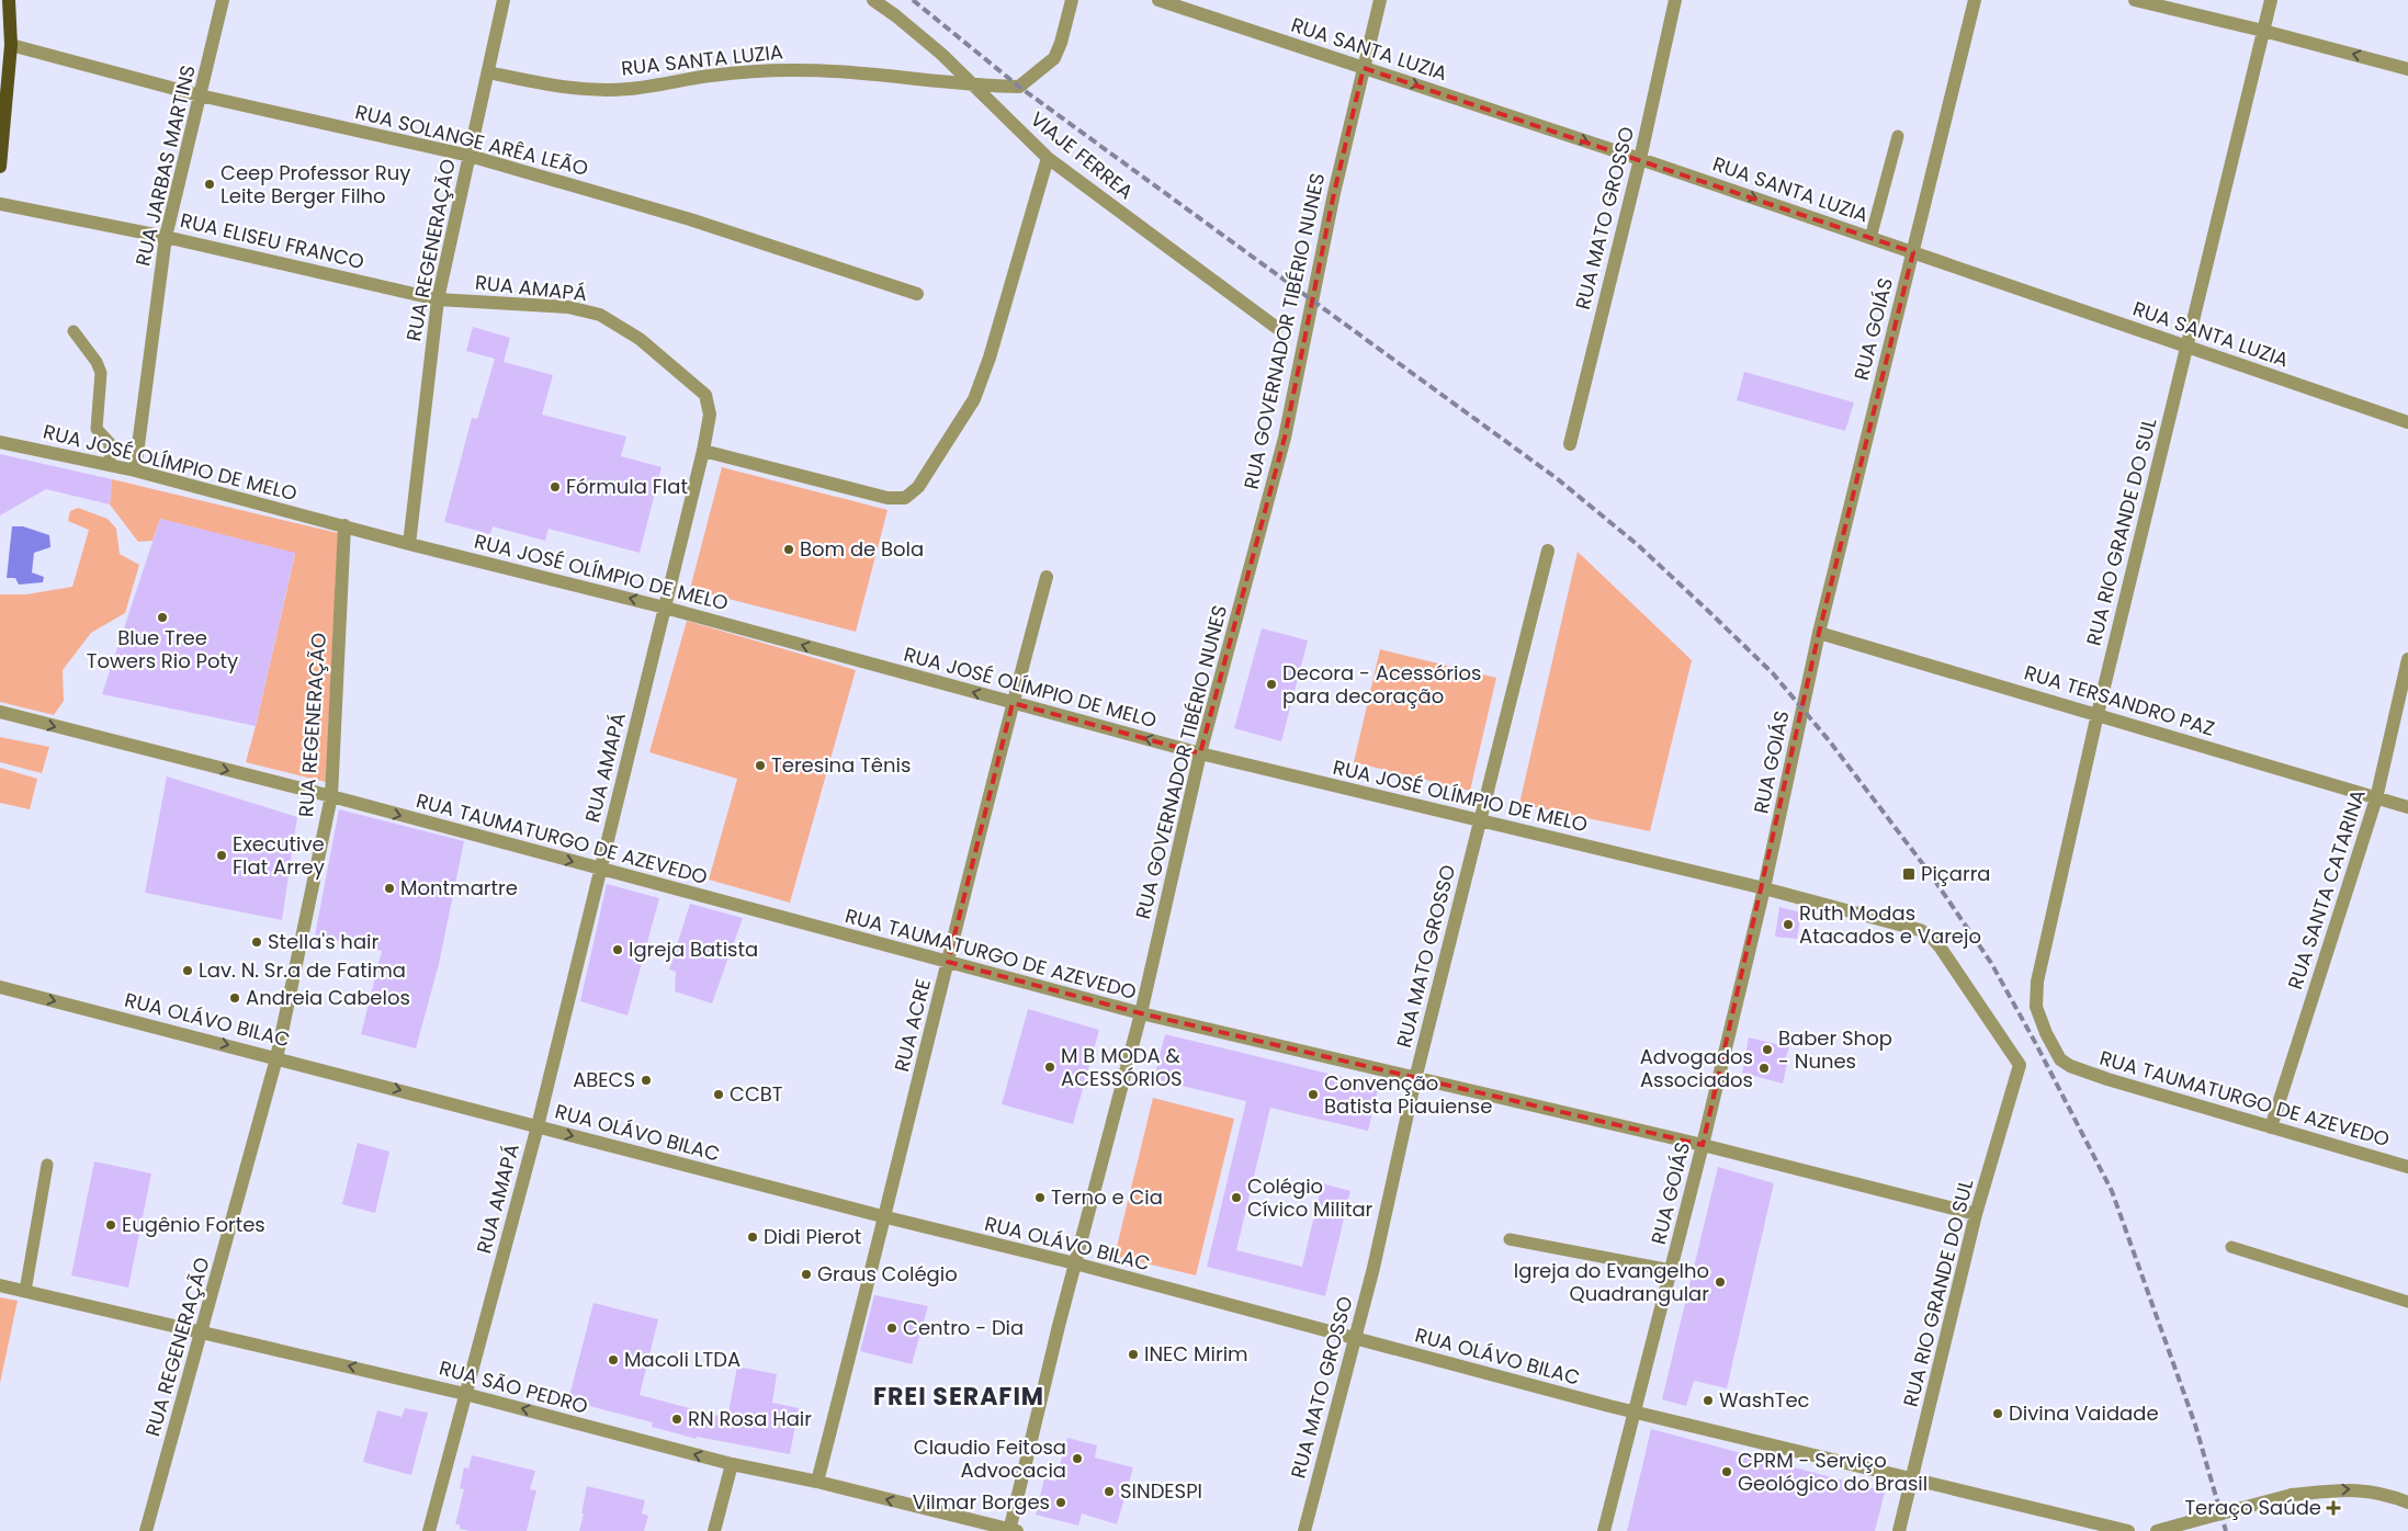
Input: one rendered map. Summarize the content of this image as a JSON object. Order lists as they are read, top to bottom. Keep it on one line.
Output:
{"streets":{"street":["RUA SANTA LUZIA","RUA SOLANGE ARÊA LEÃO","VIAJE FERREA","RUA JARBAS MARTINS","RUA MATO GROSSO","RUA ELISEU FRANCO","RUA REGENERAÇÃO","RUA AMAPÁ","RUA GOIÁS","RUA GOVERNADOR TIBÉRIO NUNES","RUA JOSÉ OLÍMPIO DE MELO","RUA RIO GRANDE DO SUL","RUA TERSANDRO PAZ","RUA TAUMATURGO DE AZEVEDO","RUA SANTA CATARINA","RUA OLÁVO BILAC","RUA ACRE","RUA SÃO PEDRO"]},"crossings":[["RUA SANTA LUZIA","VIAJE FERREA"],["RUA SANTA LUZIA","RUA MATO GROSSO"],["RUA SANTA LUZIA","RUA REGENERAÇÃO"],["RUA SANTA LUZIA","RUA GOIÁS"],["RUA SANTA LUZIA","RUA GOVERNADOR TIBÉRIO NUNES"],["RUA SANTA LUZIA","RUA RIO GRANDE DO SUL"],["RUA SOLANGE ARÊA LEÃO","RUA JARBAS MARTINS"],["RUA SOLANGE ARÊA LEÃO","RUA REGENERAÇÃO"],["RUA JARBAS MARTINS","RUA ELISEU FRANCO"],["RUA JARBAS MARTINS","RUA JOSÉ OLÍMPIO DE MELO"],["RUA MATO GROSSO","RUA JOSÉ OLÍMPIO DE MELO"],["RUA MATO GROSSO","RUA TAUMATURGO DE AZEVEDO"],["RUA MATO GROSSO","RUA OLÁVO BILAC"],["RUA ELISEU FRANCO","RUA REGENERAÇÃO"],["RUA ELISEU FRANCO","RUA AMAPÁ"],["RUA REGENERAÇÃO","RUA AMAPÁ"],["RUA REGENERAÇÃO","RUA JOSÉ OLÍMPIO DE MELO"],["RUA REGENERAÇÃO","RUA TAUMATURGO DE AZEVEDO"],["RUA REGENERAÇÃO","RUA OLÁVO BILAC"],["RUA REGENERAÇÃO","RUA SÃO PEDRO"],["RUA AMAPÁ","RUA JOSÉ OLÍMPIO DE MELO"],["RUA AMAPÁ","RUA TAUMATURGO DE AZEVEDO"],["RUA AMAPÁ","RUA OLÁVO BILAC"],["RUA AMAPÁ","RUA SÃO PEDRO"],["RUA GOIÁS","RUA JOSÉ OLÍMPIO DE MELO"],["RUA GOIÁS","RUA TERSANDRO PAZ"],["RUA GOIÁS","RUA TAUMATURGO DE AZEVEDO"],["RUA GOIÁS","RUA OLÁVO BILAC"],["RUA GOVERNADOR TIBÉRIO NUNES","RUA JOSÉ OLÍMPIO DE MELO"],["RUA GOVERNADOR TIBÉRIO NUNES","RUA TAUMATURGO DE AZEVEDO"],["RUA GOVERNADOR TIBÉRIO NUNES","RUA OLÁVO BILAC"],["RUA GOVERNADOR TIBÉRIO NUNES","RUA SÃO PEDRO"],["RUA JOSÉ OLÍMPIO DE MELO","RUA RIO GRANDE DO SUL"],["RUA JOSÉ OLÍMPIO DE MELO","RUA ACRE"],["RUA RIO GRANDE DO SUL","RUA TERSANDRO PAZ"],["RUA RIO GRANDE DO SUL","RUA TAUMATURGO DE AZEVEDO"],["RUA RIO GRANDE DO SUL","RUA OLÁVO BILAC"],["RUA TERSANDRO PAZ","RUA SANTA CATARINA"],["RUA TAUMATURGO DE AZEVEDO","RUA SANTA CATARINA"],["RUA TAUMATURGO DE AZEVEDO","RUA ACRE"],["RUA OLÁVO BILAC","RUA ACRE"],["RUA ACRE","RUA SÃO PEDRO"]],"one_way":["RUA JOSÉ OLÍMPIO DE MELO","RUA OLÁVO BILAC","RUA SÃO PEDRO"],"districts":["FREI SERAFIM"],"places":{"other":["Ceep Professor Ruy Leite Berger Filho","Fórmula Flat","Bom de Bola","Blue Tree Towers Rio Poty","Decora - Acessórios para decoração","Teresina Tênis","Executive Flat Arrey","Montmartre","Ruth Modas Atacados e Varejo","Stella's hair","Igreja Batista","Lav. N. Sr.a de Fatima","Andreia Cabelos","Baber Shop - Nunes","M B MODA & ACESSÓRIOS","Advogados Associados","ABECS","CCBT","Convenção Batista Piauiense","Terno e Cia","Colégio Cívico Militar","Eugênio Fortes","Didi Pierot","Graus Colégio","Igreja do Evangelho Quadrangular","Centro - Dia","INEC Mirim","Macoli LTDA","WashTec","Divina Vaidade","RN Rosa Hair","Claudio Feitosa Advocacia","CPRM - Serviço Geológico do Brasil","SINDESPI","Vilmar Borges"],"transit":["Piçarra"],"health":["Teraço Saúde"]}}
